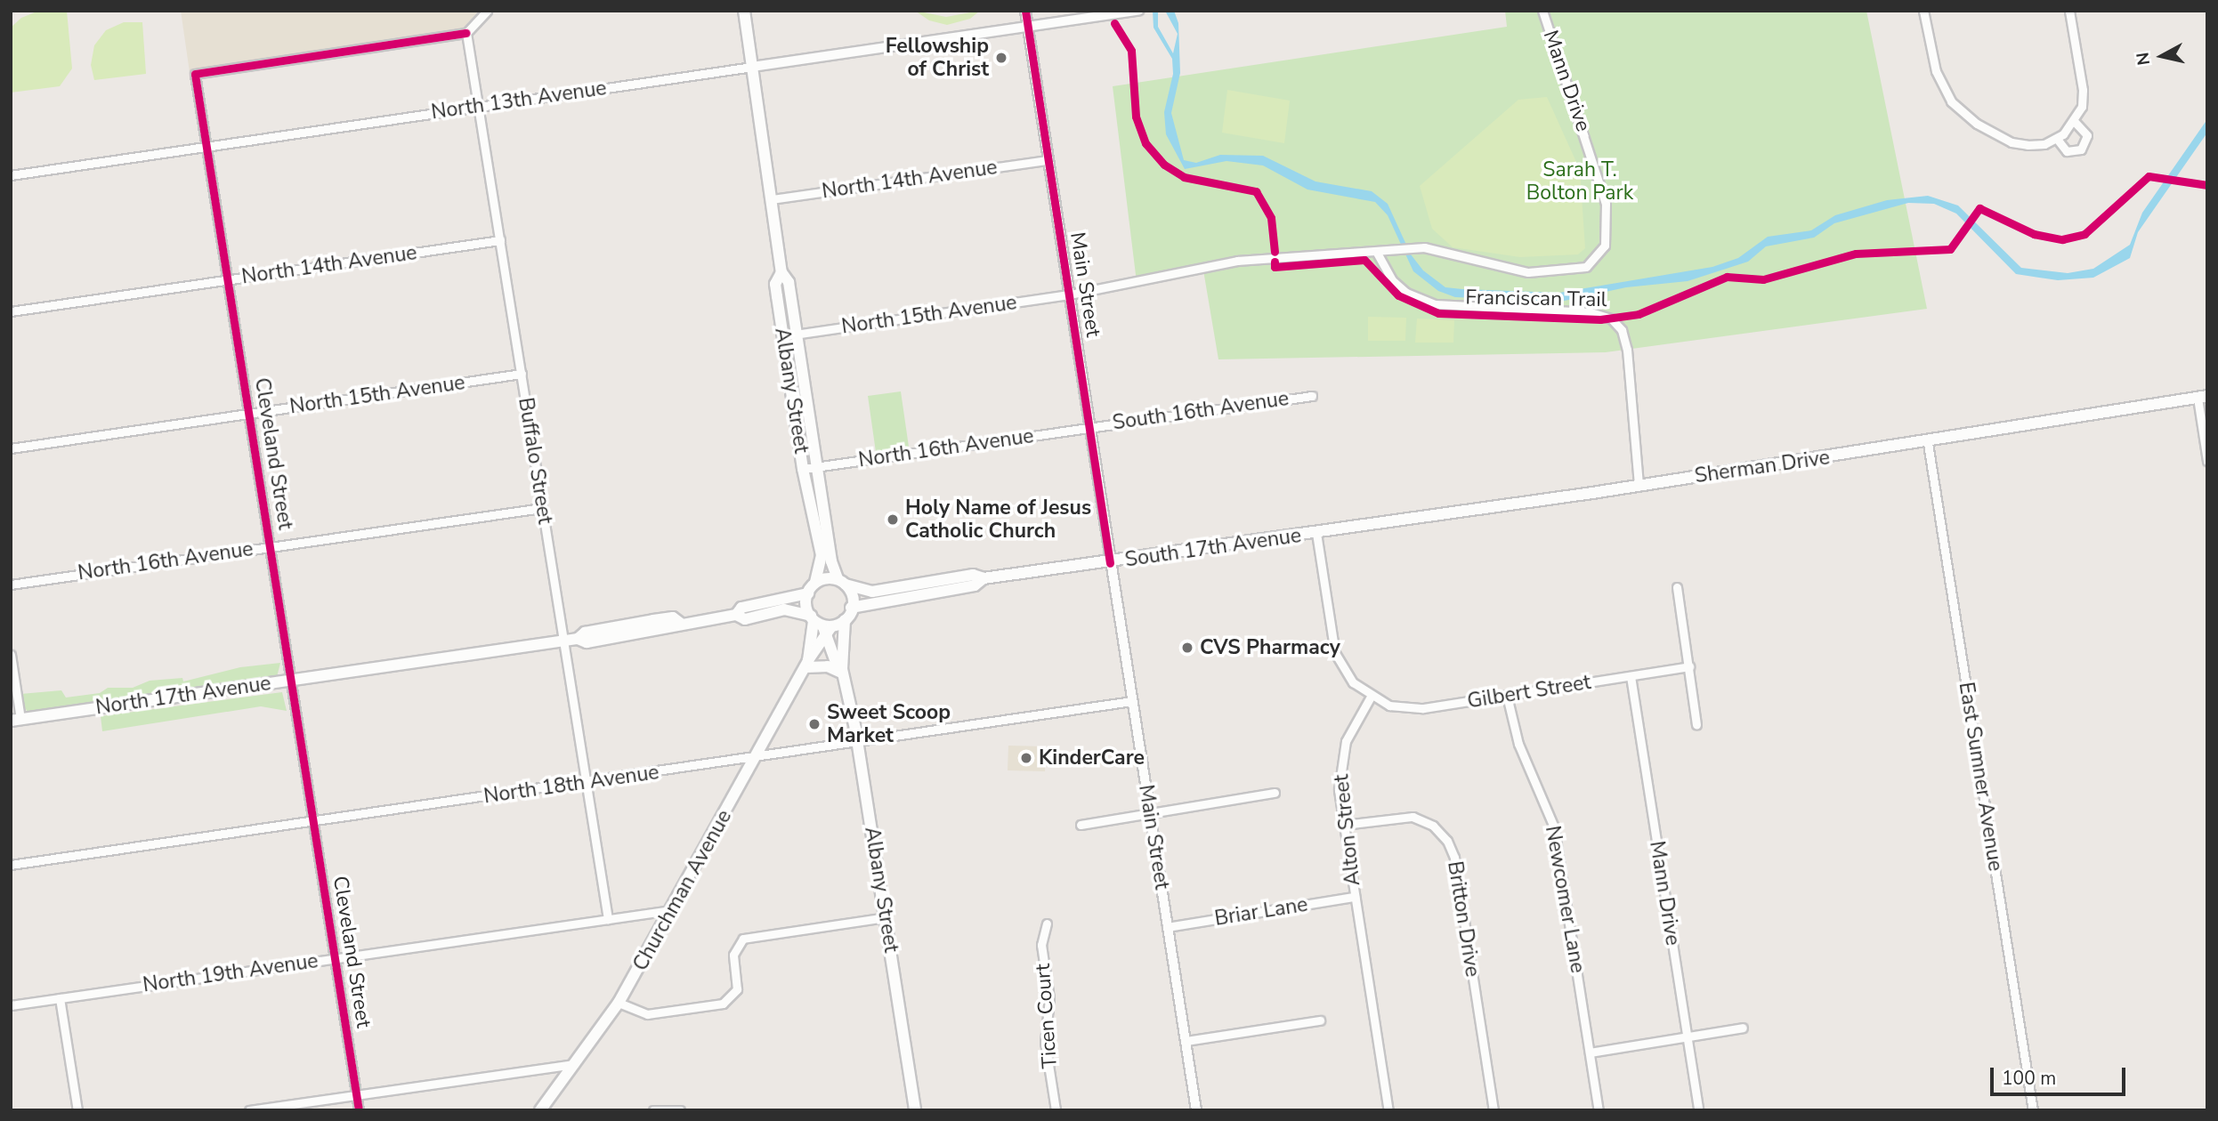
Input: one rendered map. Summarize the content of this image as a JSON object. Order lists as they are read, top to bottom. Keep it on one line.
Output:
{"streets":{"main road":["Albany Street","Sherman Drive","South 17th Avenue","North 17th Avenue","Churchman Avenue"],"street":["Mann Drive","North 13th Avenue","North 14th Avenue","Main Street","North 15th Avenue","South 16th Avenue","North 16th Avenue","Cleveland Street","Buffalo Street","Gilbert Street","East Sumner Avenue","North 18th Avenue","Alton Street","Newcomer Lane","Briar Lane","Britton Drive","North 19th Avenue","Ticen Court"],"cycle path":["Franciscan Trail"]},"crossings":[["Mann Drive","North 15th Avenue"],["Mann Drive","Gilbert Street"],["North 13th Avenue","Main Street"],["North 13th Avenue","Albany Street"],["North 13th Avenue","Cleveland Street"],["North 13th Avenue","Buffalo Street"],["North 14th Avenue","Main Street"],["North 14th Avenue","Albany Street"],["North 14th Avenue","Cleveland Street"],["North 14th Avenue","Buffalo Street"],["Main Street","North 15th Avenue"],["Main Street","South 16th Avenue"],["Main Street","North 16th Avenue"],["Main Street","South 17th Avenue"],["Main Street","North 18th Avenue"],["Main Street","Briar Lane"],["North 15th Avenue","Albany Street"],["North 15th Avenue","Cleveland Street"],["North 15th Avenue","Buffalo Street"],["Albany Street","North 16th Avenue"],["Albany Street","North 17th Avenue"],["Albany Street","North 18th Avenue"],["Albany Street","Churchman Avenue"],["South 16th Avenue","North 16th Avenue"],["North 16th Avenue","Cleveland Street"],["North 16th Avenue","Buffalo Street"],["Cleveland Street","Buffalo Street"],["Cleveland Street","North 17th Avenue"],["Cleveland Street","North 18th Avenue"],["Cleveland Street","North 19th Avenue"],["Buffalo Street","North 17th Avenue"],["Buffalo Street","North 18th Avenue"],["Buffalo Street","North 19th Avenue"],["Sherman Drive","South 17th Avenue"],["Sherman Drive","East Sumner Avenue"],["Gilbert Street","Alton Street"],["Gilbert Street","Newcomer Lane"],["North 17th Avenue","Churchman Avenue"],["North 18th Avenue","Churchman Avenue"],["Alton Street","Briar Lane"],["Alton Street","Britton Drive"],["Churchman Avenue","North 19th Avenue"]],"parks":["Sarah T. Bolton Park"],"places":["Fellowship of Christ","Holy Name of Jesus Catholic Church","CVS Pharmacy","Sweet Scoop Market","KinderCare"],"scale_bar":"100 m","north":"left"}
